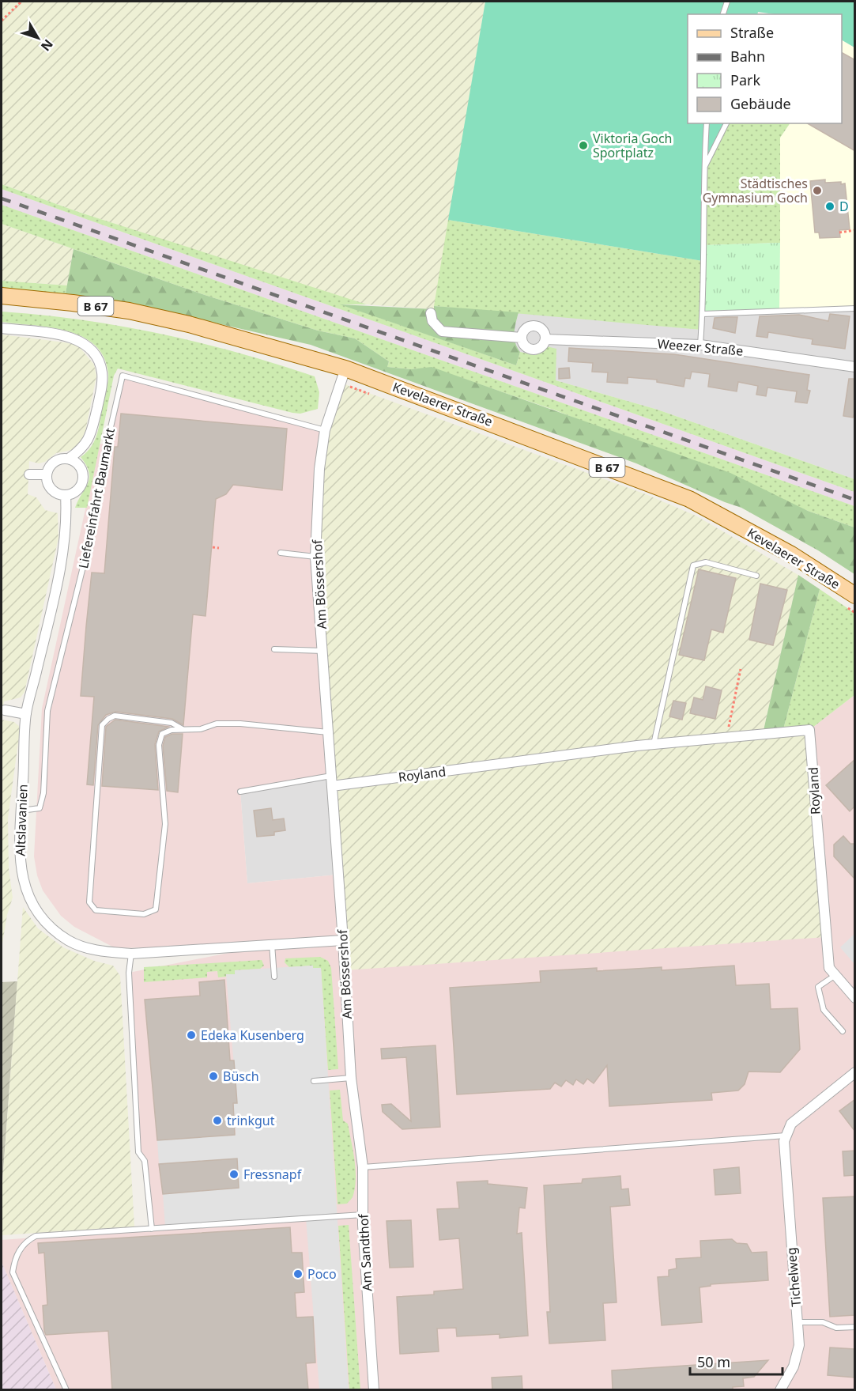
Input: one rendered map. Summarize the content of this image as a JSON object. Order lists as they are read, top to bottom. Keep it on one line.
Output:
{"streets":{"main road":["B 67","Kevelaerer Straße"],"street":["Weezer Straße","Am Bössershof","Royland","Altslavanien","Am Sandthof","Tichelweg"],"lane":["Liefereinfahrt Baumarkt"]},"crossings":[["Kevelaerer Straße","Am Bössershof"],["Liefereinfahrt Baumarkt","Am Bössershof"],["Liefereinfahrt Baumarkt","Altslavanien"],["Am Bössershof","Royland"],["Am Bössershof","Altslavanien"],["Am Bössershof","Am Sandthof"]],"places":["Viktoria Goch Sportplatz","Städtisches Gymnasium Goch","D","Edeka Kusenberg","Büsch","trinkgut","Fressnapf","Poco"],"legend":["Straße","Bahn","Park","Gebäude"],"scale_bar":"50 m","north":"bottom right"}
